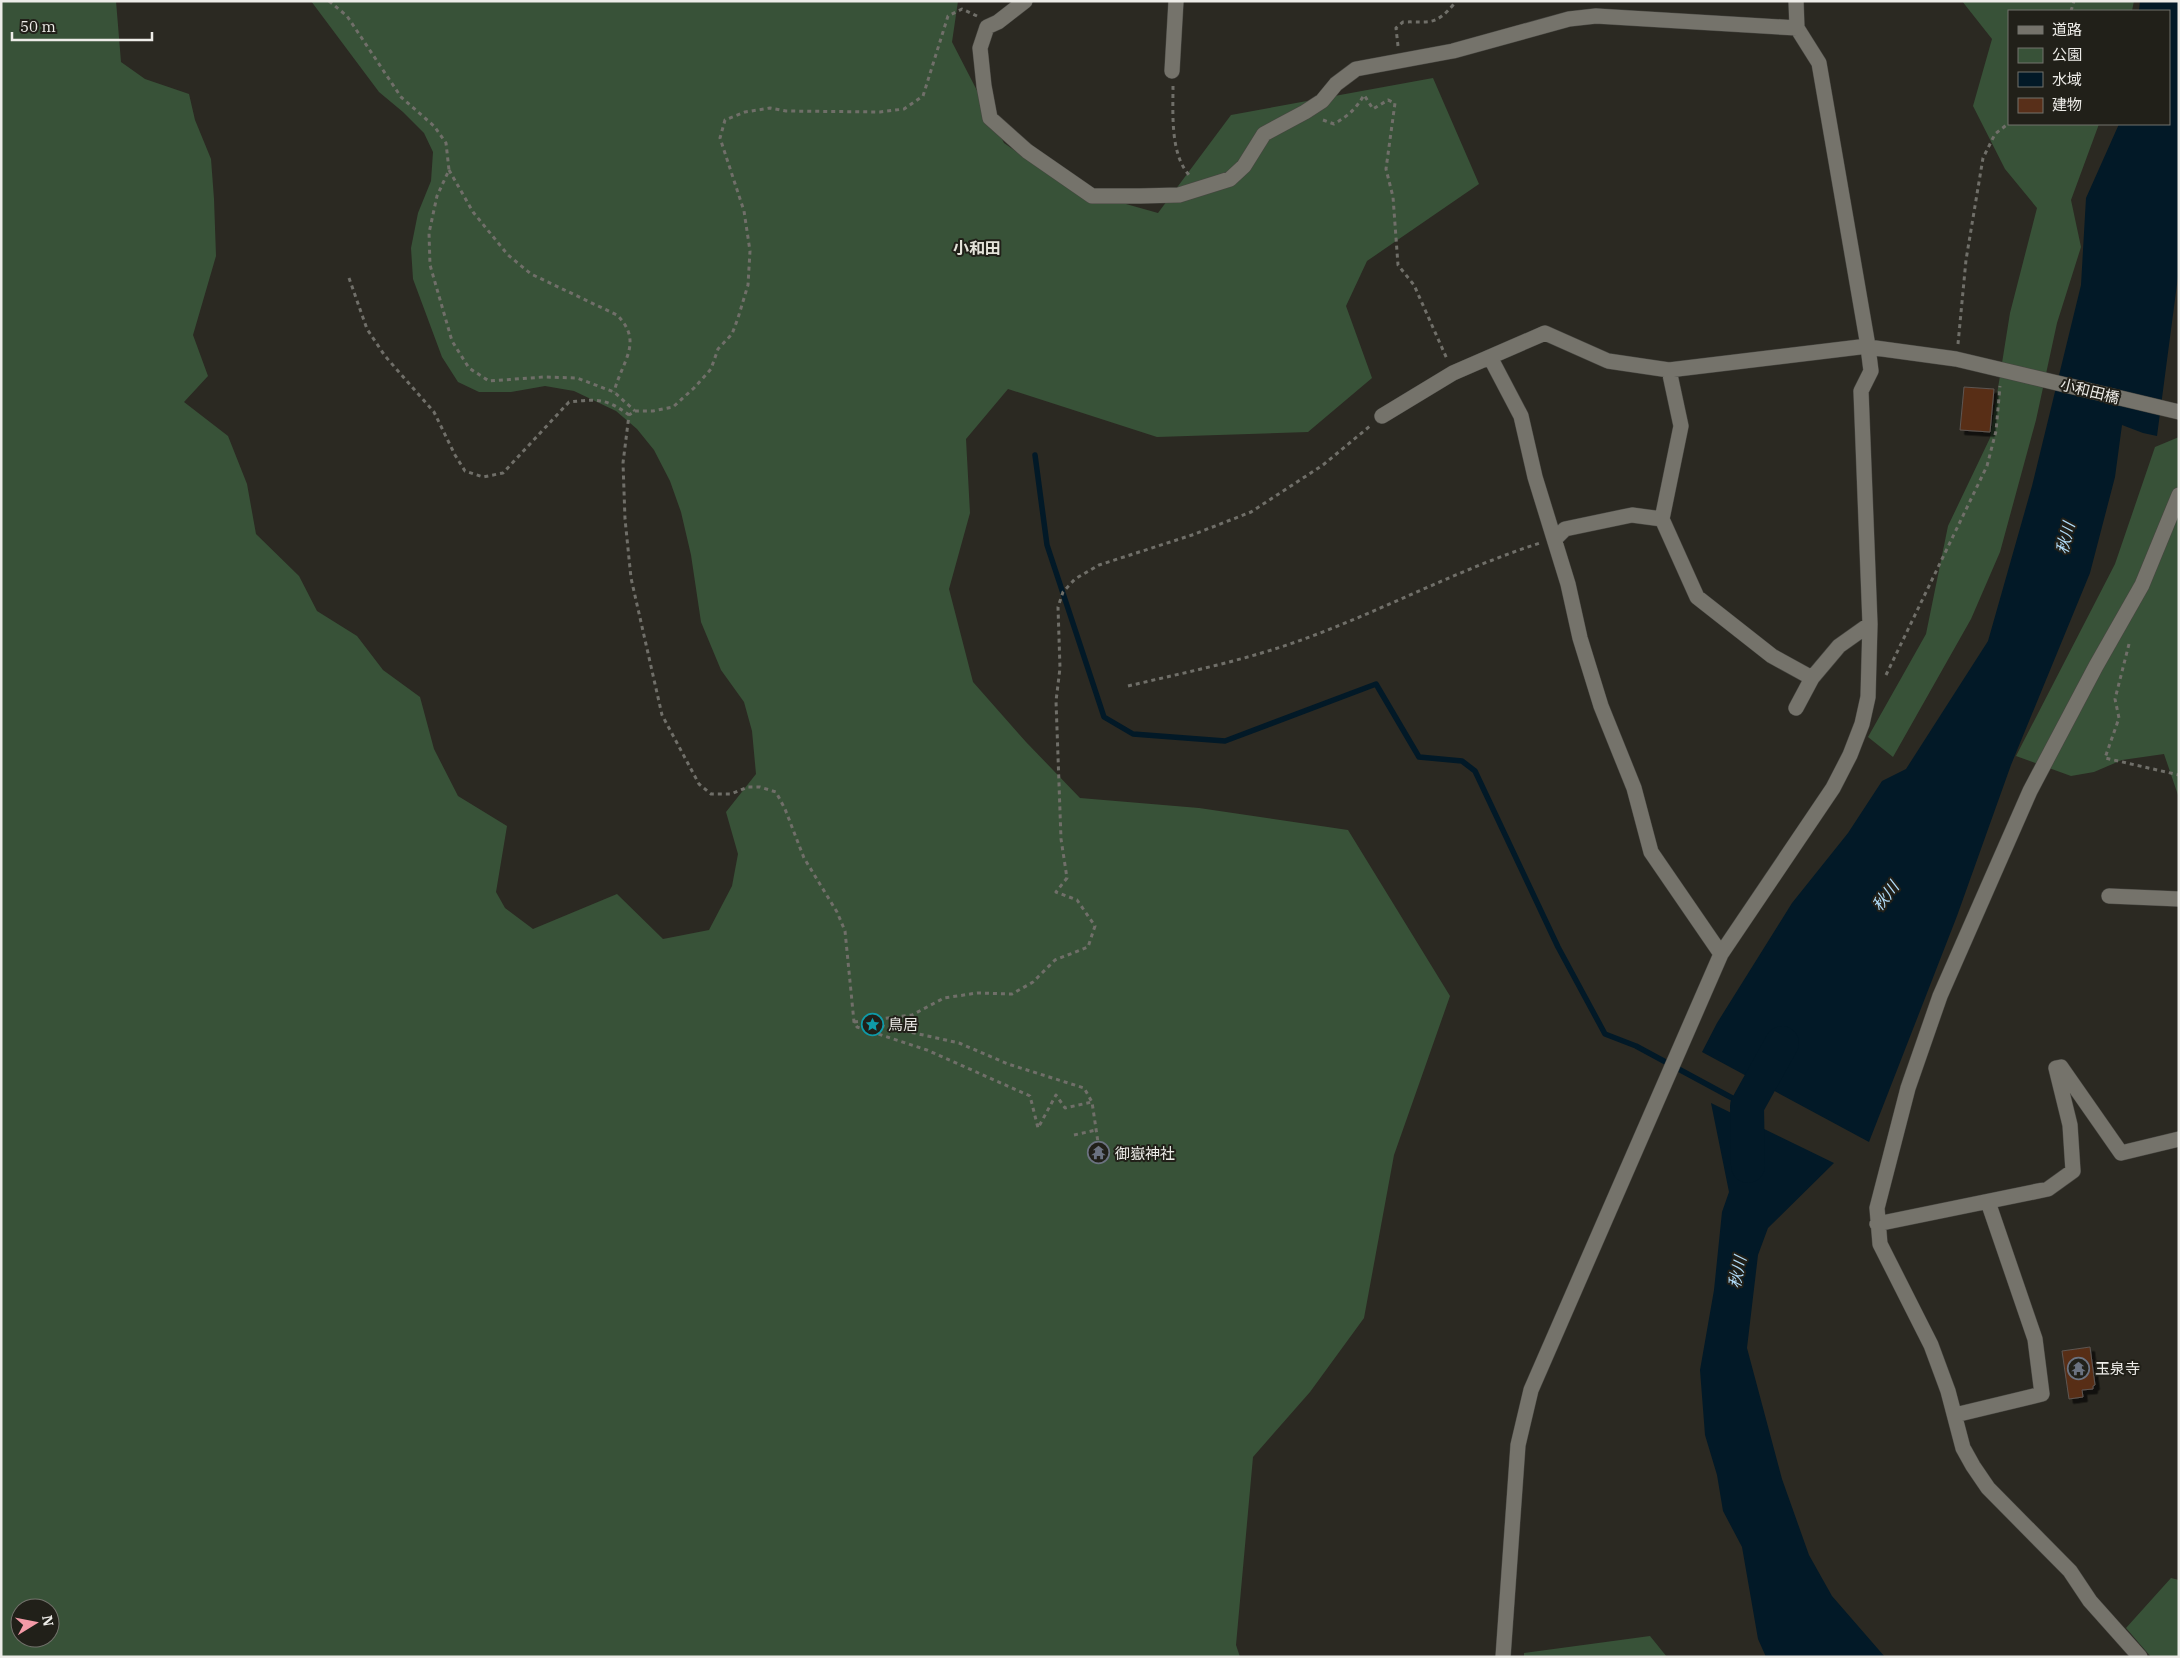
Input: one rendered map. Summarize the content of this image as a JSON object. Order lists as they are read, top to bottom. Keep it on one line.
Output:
{"streets":{"street":["小和田橋"]},"districts":["小和田"],"water":["秋川"],"places":{"place":["鳥居"],"temple":["御嶽神社","玉泉寺"]},"legend":["道路","公園","水域","建物"],"scale_bar":"50 m","north":"right"}
